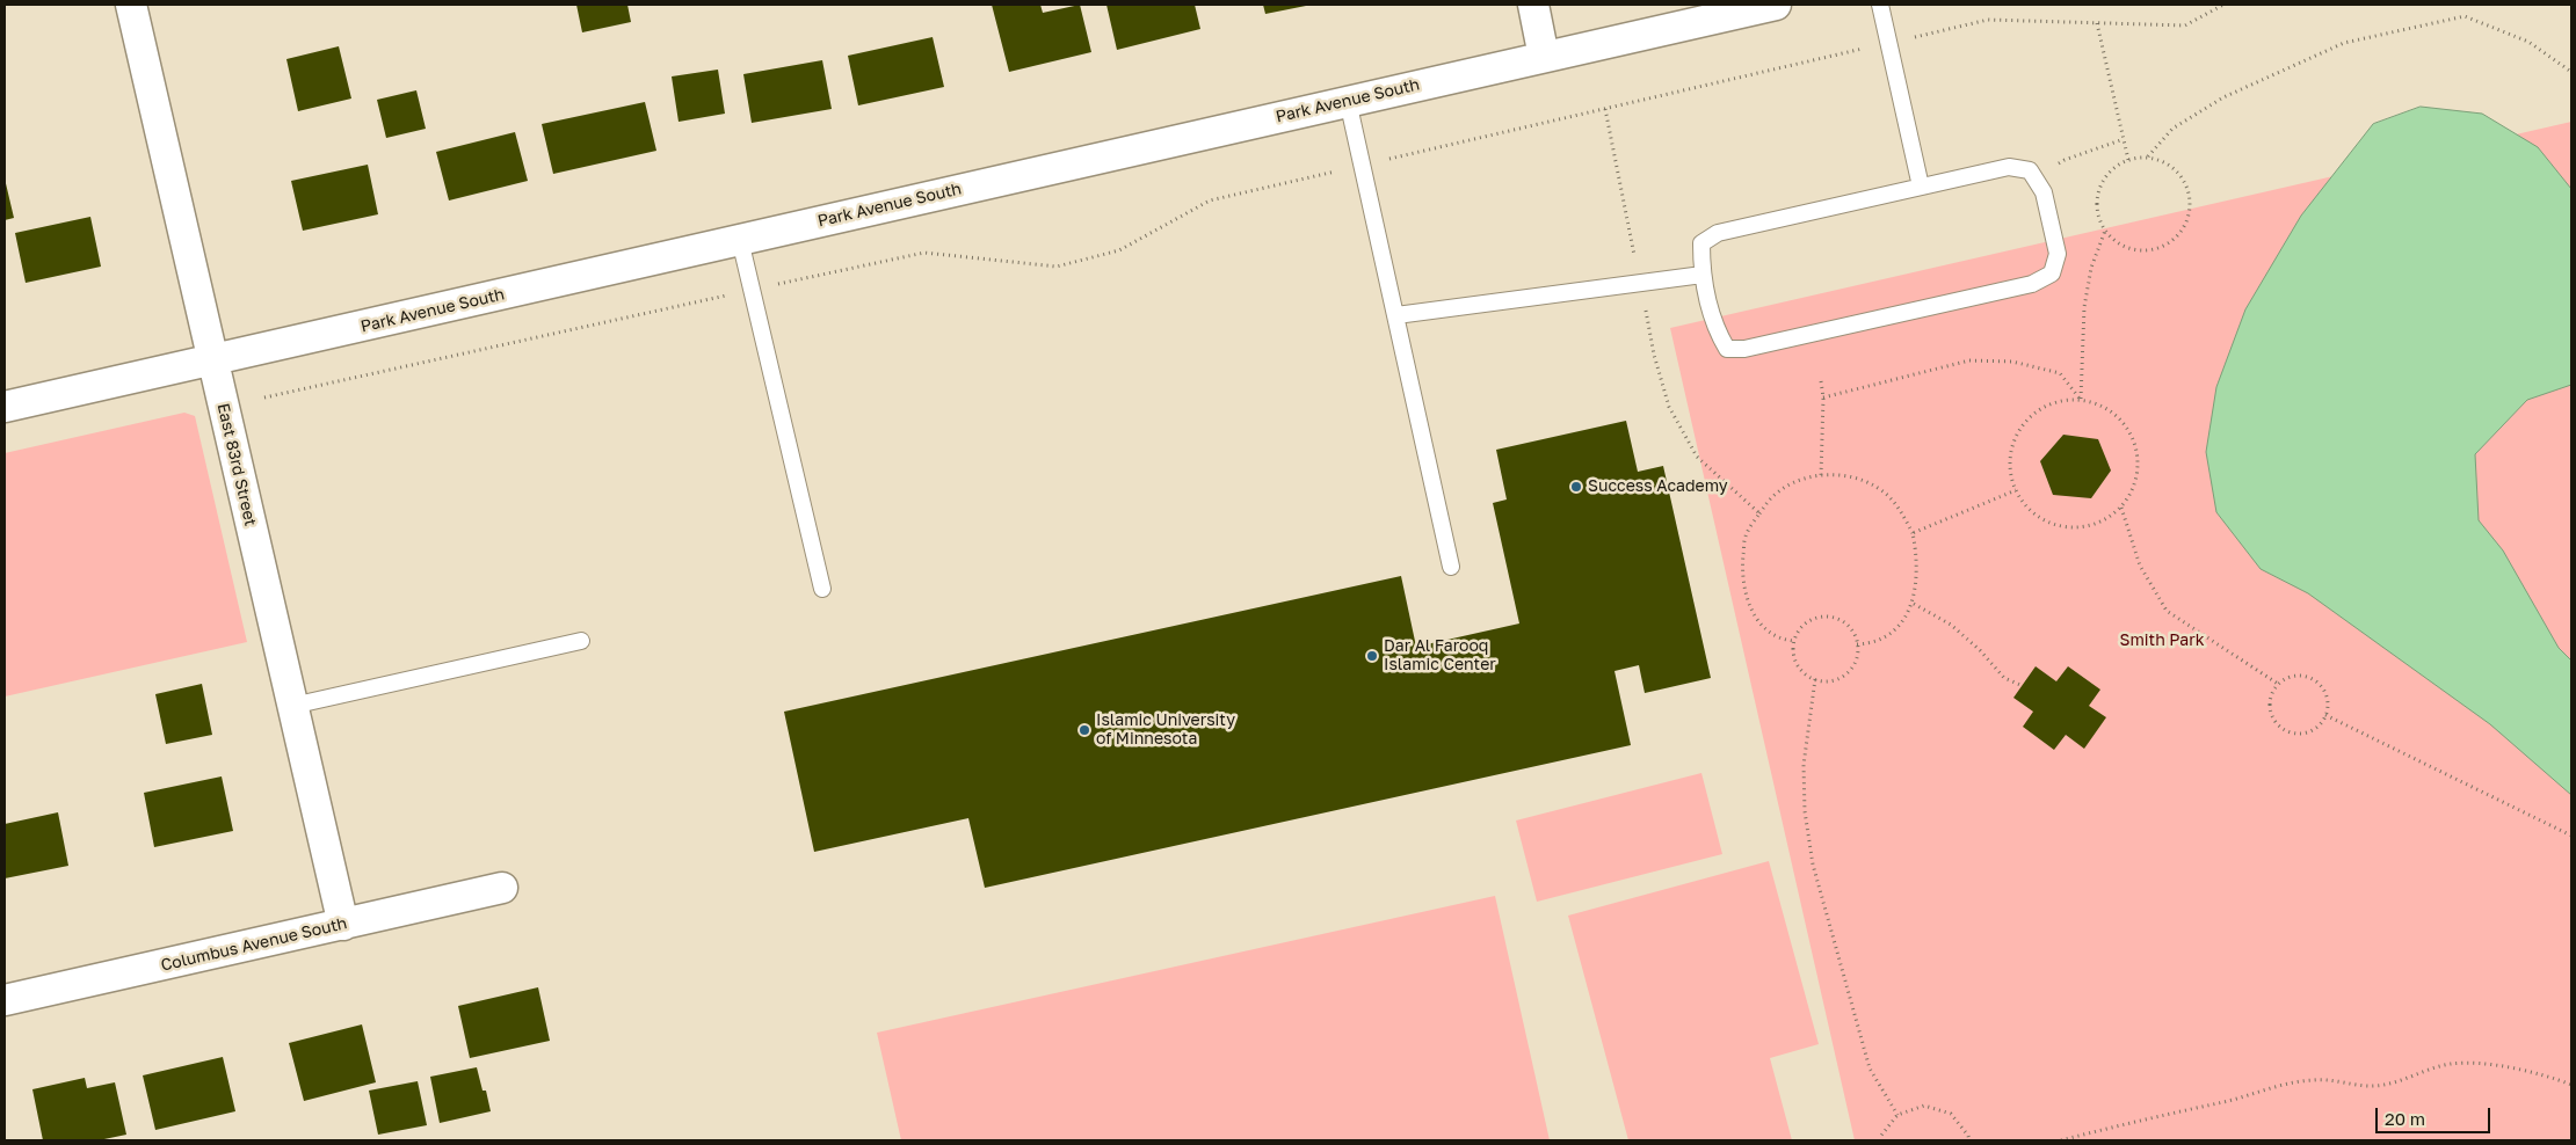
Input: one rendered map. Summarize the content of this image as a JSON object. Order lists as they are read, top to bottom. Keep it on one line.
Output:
{"streets":{"street":["Park Avenue South","East 83rd Street","Columbus Avenue South"]},"crossings":[["Park Avenue South","East 83rd Street"],["East 83rd Street","Columbus Avenue South"]],"parks":["Smith Park"],"places":["Success Academy","Dar Al Farooq Islamic Center","Islamic University of Minnesota"],"scale_bar":"20 m"}
